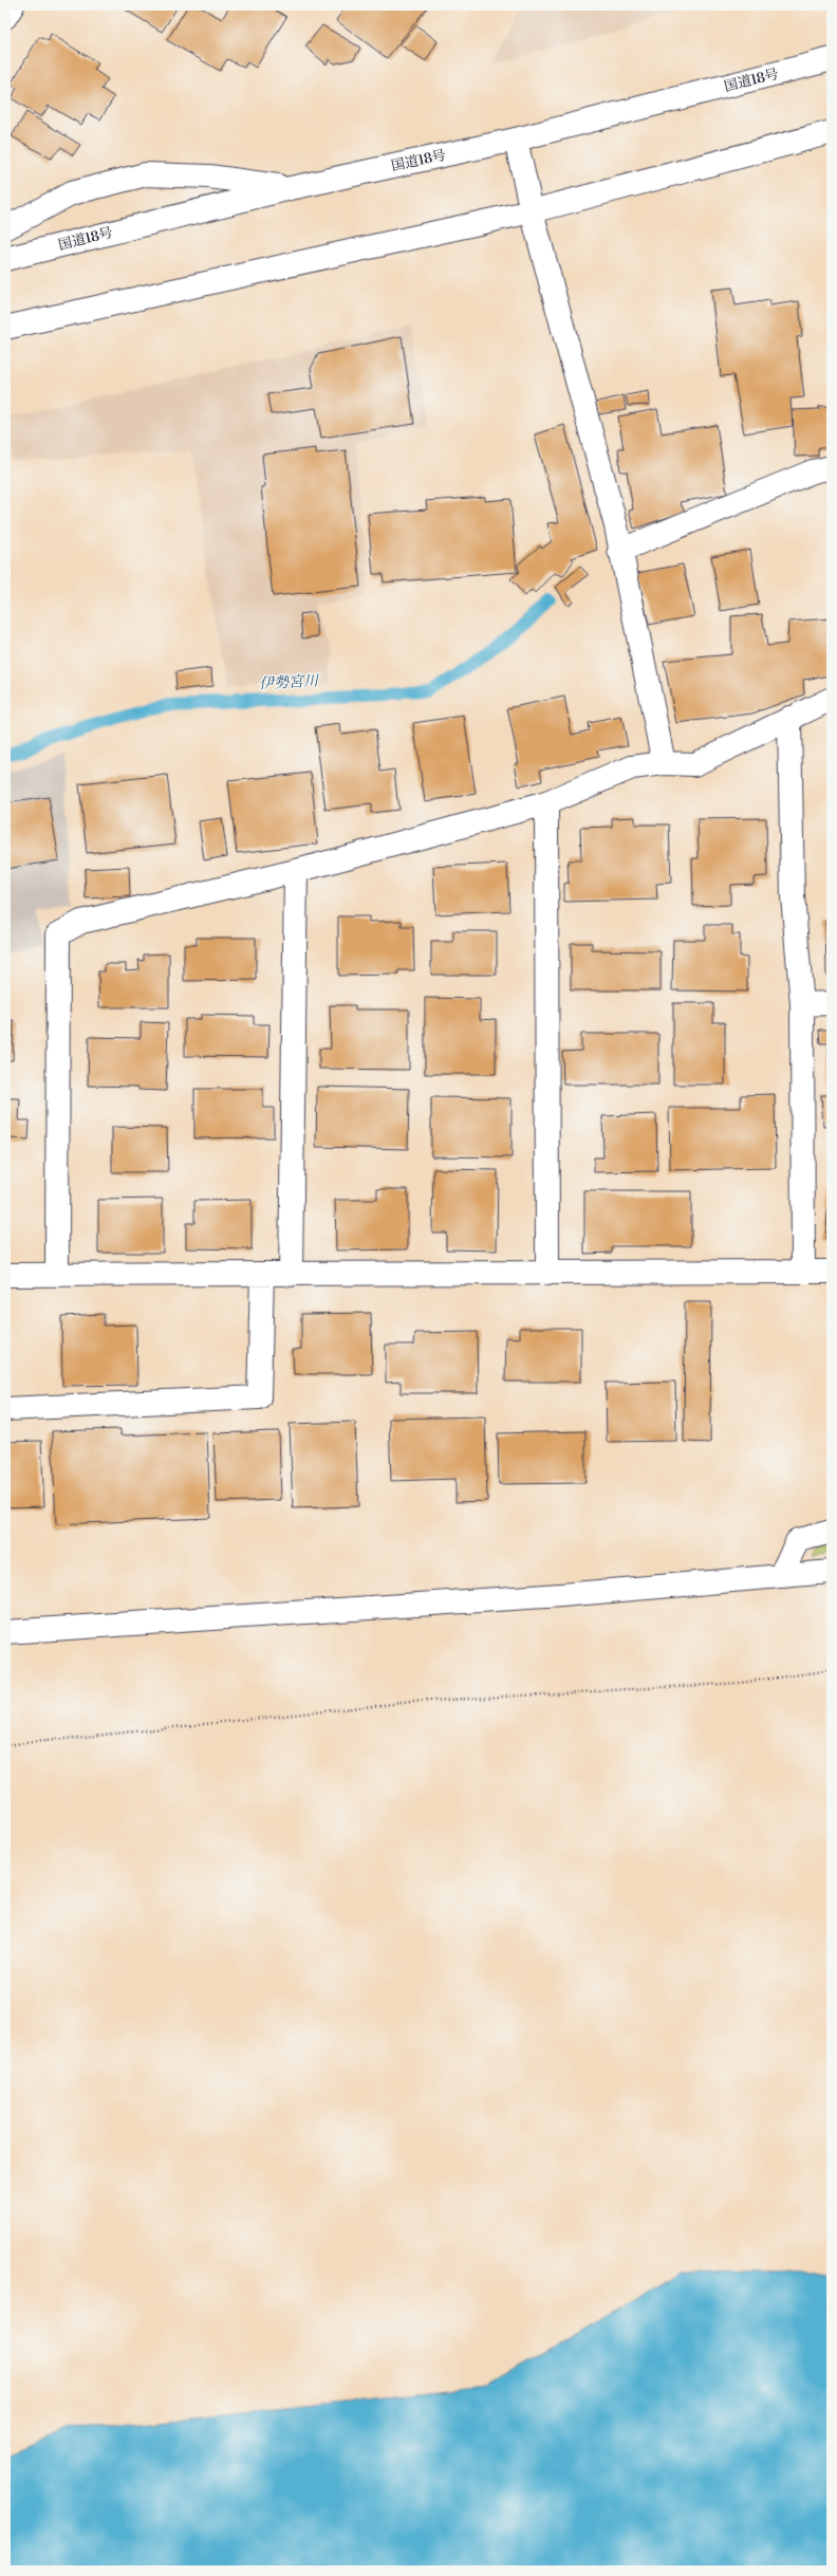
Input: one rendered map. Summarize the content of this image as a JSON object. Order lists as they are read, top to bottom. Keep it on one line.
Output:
{"streets":{"main road":["国道18号"]},"water":["伊勢宮川"]}
